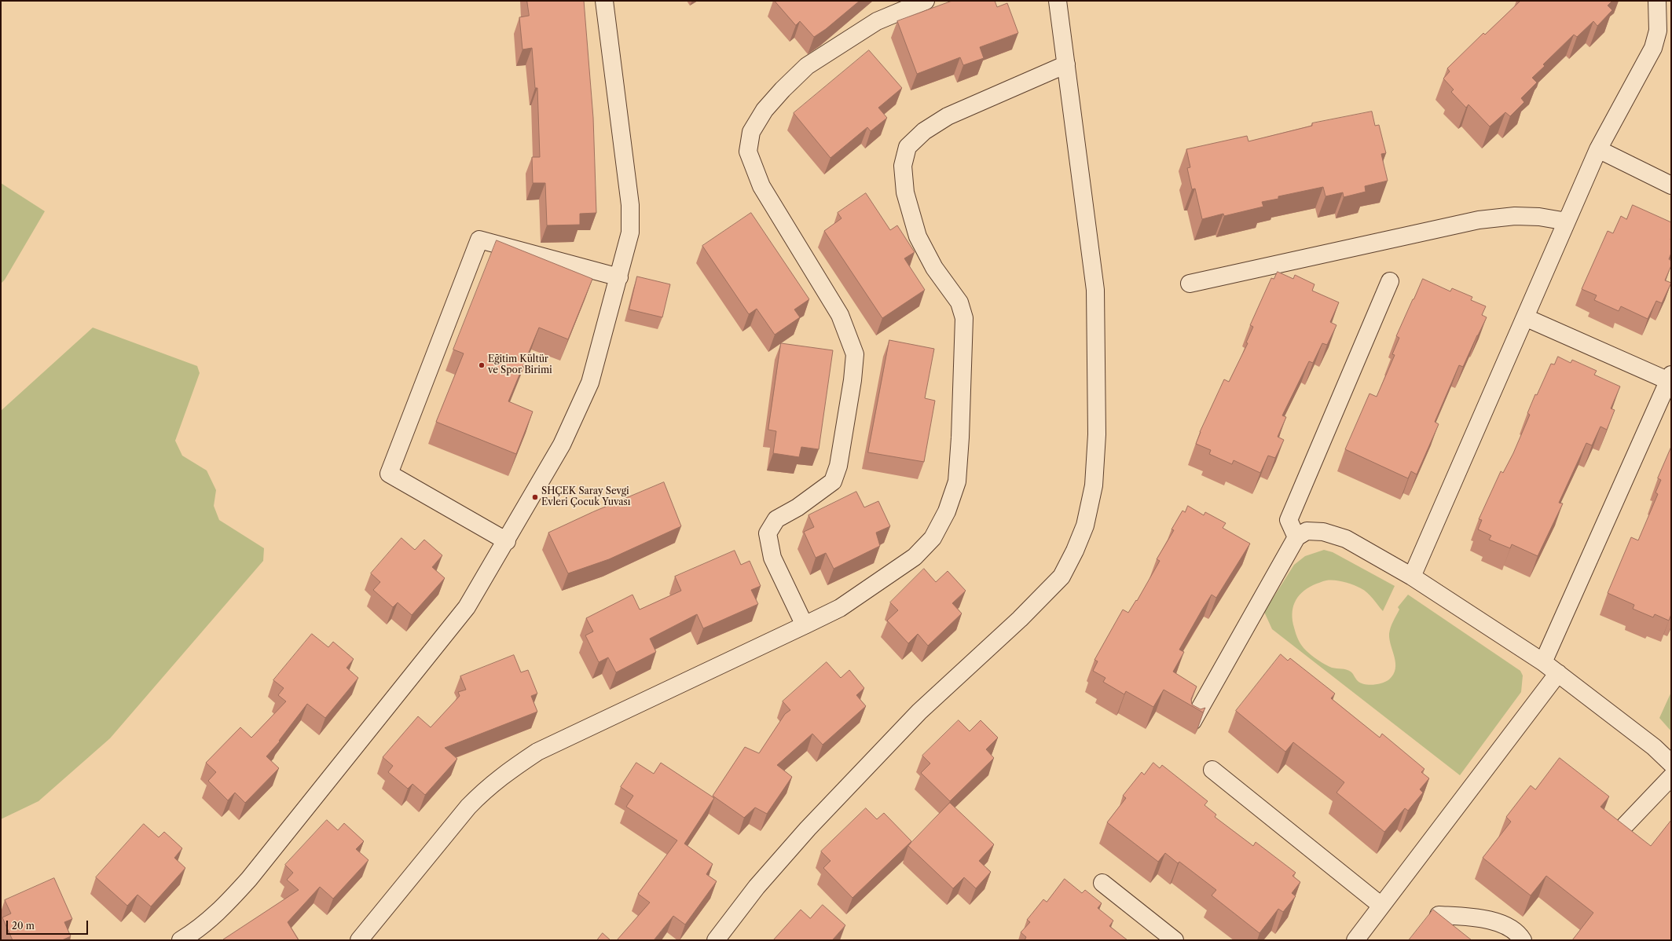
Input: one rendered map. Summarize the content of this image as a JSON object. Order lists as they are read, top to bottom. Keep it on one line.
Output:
{"places":["Eğitim Kültür ve Spor Birimi","SHÇEK Saray Sevgi Evleri Çocuk Yuvası"],"scale_bar":"20 m"}
